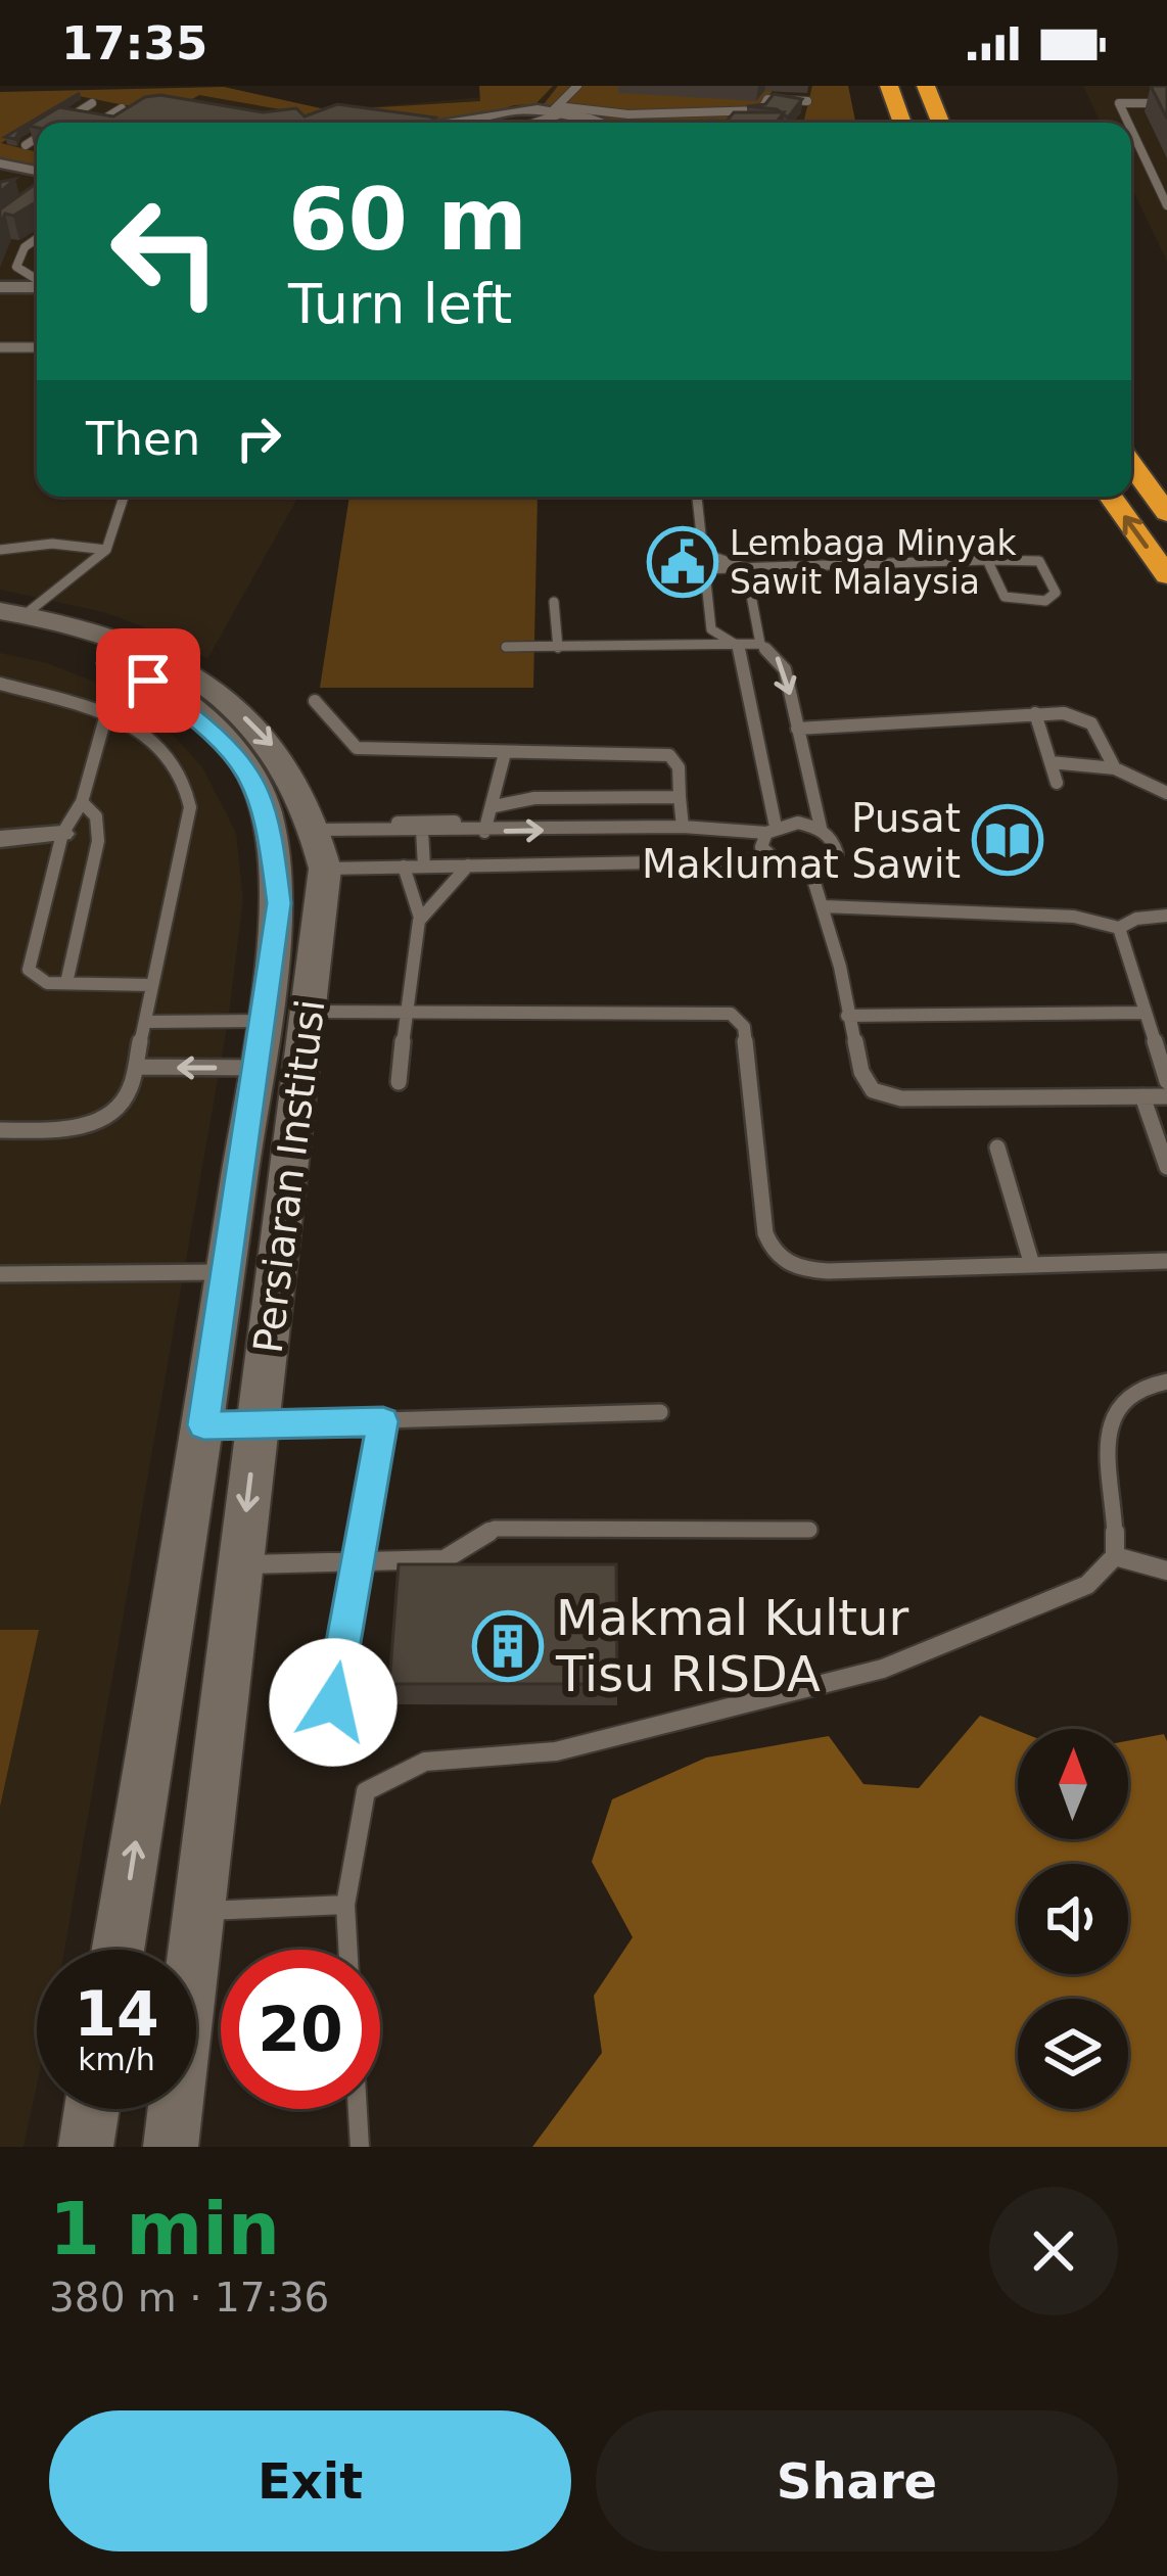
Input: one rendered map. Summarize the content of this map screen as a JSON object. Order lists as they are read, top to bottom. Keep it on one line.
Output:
{"streets":{"street":["Persiaran Institusi"]},"places":{"public building":["Lembaga Minyak Sawit Malaysia"],"library":["Pusat Maklumat Sawit"],"building":["Makmal Kultur Tisu RISDA"]},"north":"top","page":{"status":"17:35","turn":["60 m","Turn left"],"then":"Then","speed":"14 km/h","limit":"20","heading":["1 min","380 m · 17:36"],"buttons":["Exit","Share"]}}
